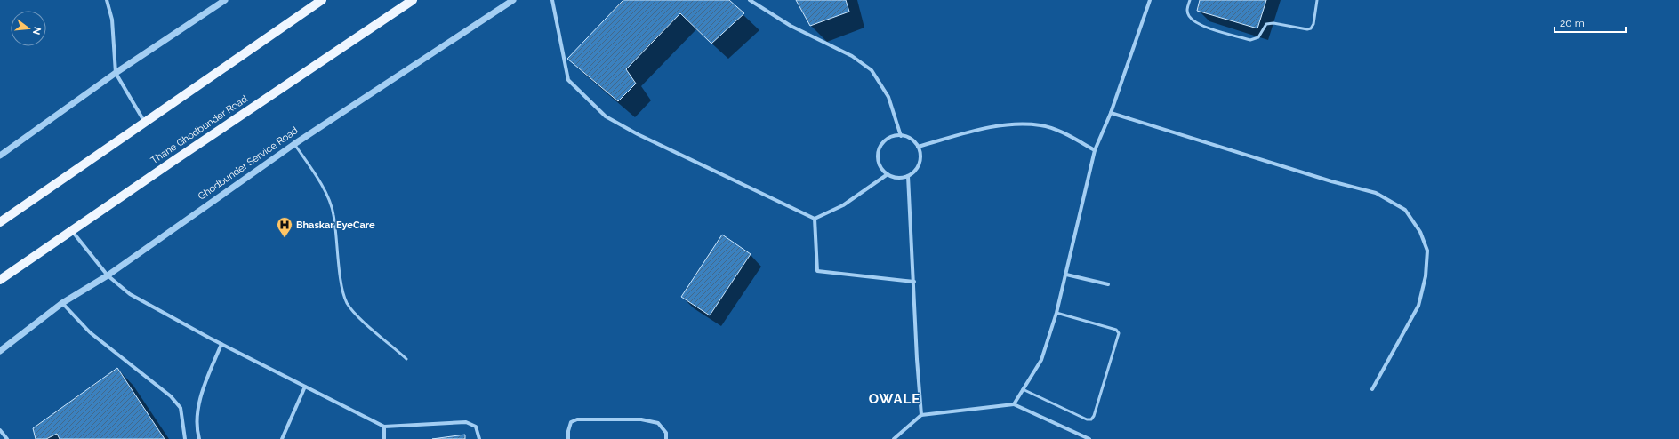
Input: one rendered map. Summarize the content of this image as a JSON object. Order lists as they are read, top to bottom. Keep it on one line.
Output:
{"streets":{"main road":["Thane Ghodbunder Road"],"street":["Ghodbunder Service Road"]},"districts":["OWALE"],"places":{"hospital":["Bhaskar EyeCare"]},"scale_bar":"20 m","north":"right"}
